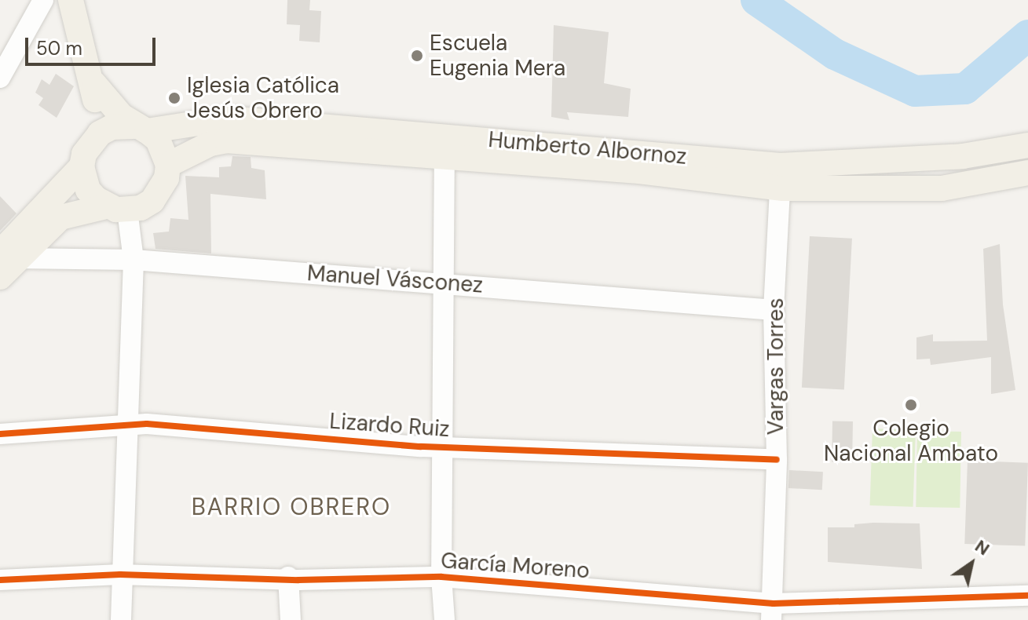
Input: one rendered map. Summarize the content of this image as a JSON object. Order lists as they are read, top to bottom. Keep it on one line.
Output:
{"streets":{"main road":["Humberto Albornoz"],"street":["Manuel Vásconez","Vargas Torres","Lizardo Ruiz","García Moreno"]},"crossings":[["Humberto Albornoz","Vargas Torres"],["Manuel Vásconez","Vargas Torres"],["Vargas Torres","Lizardo Ruiz"],["Vargas Torres","García Moreno"]],"districts":["BARRIO OBRERO"],"places":["Escuela Eugenia Mera","Iglesia Católica Jesús Obrero","Colegio Nacional Ambato"],"scale_bar":"50 m","north":"top right"}
